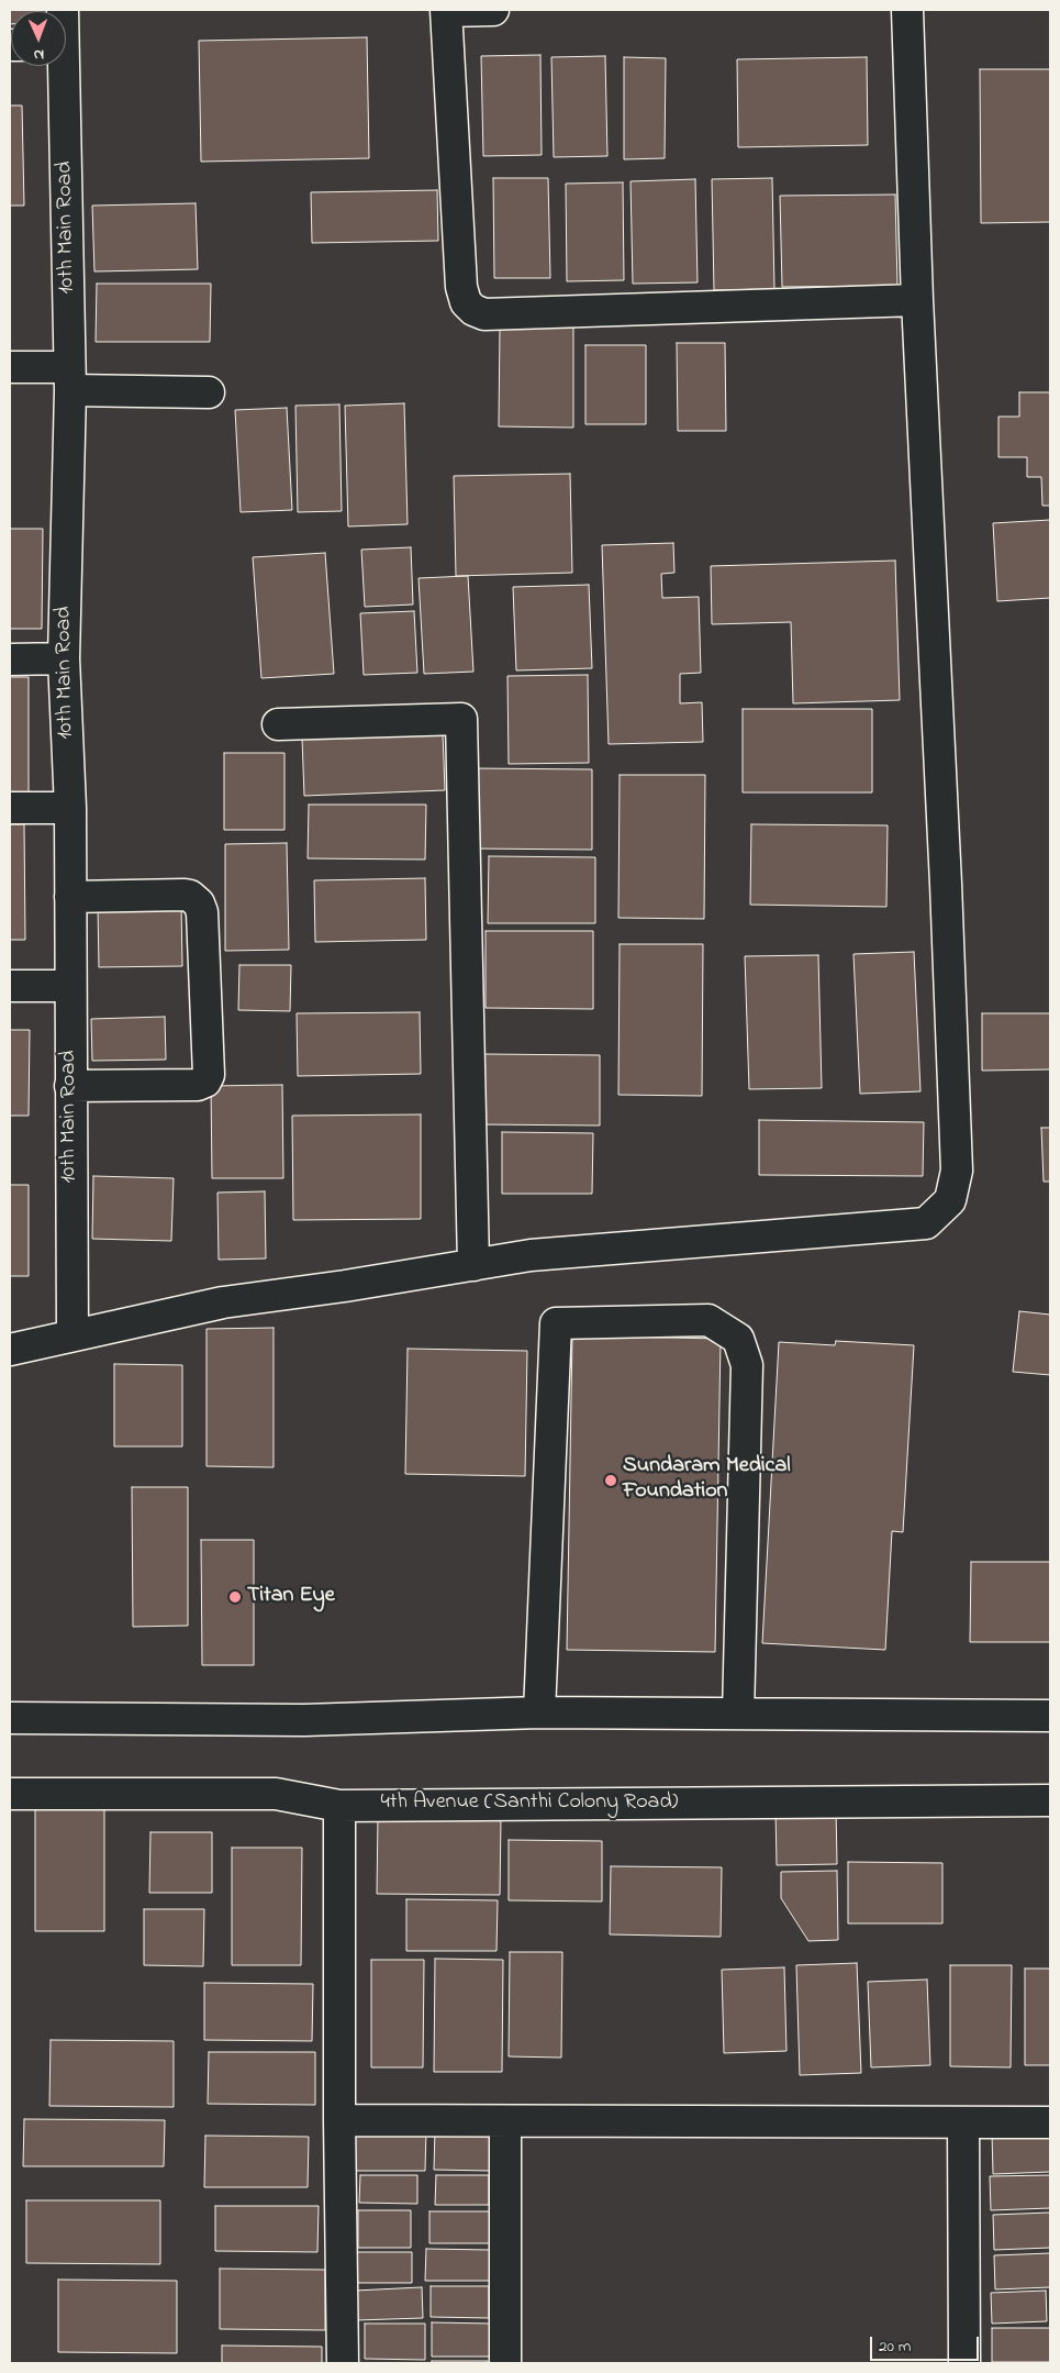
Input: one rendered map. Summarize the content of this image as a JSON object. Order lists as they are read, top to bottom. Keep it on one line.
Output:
{"streets":{"street":["10th Main Road","4th Avenue (Santhi Colony Road)"]},"places":["Sundaram Medical Foundation","Titan Eye"],"scale_bar":"20 m","north":"bottom"}
